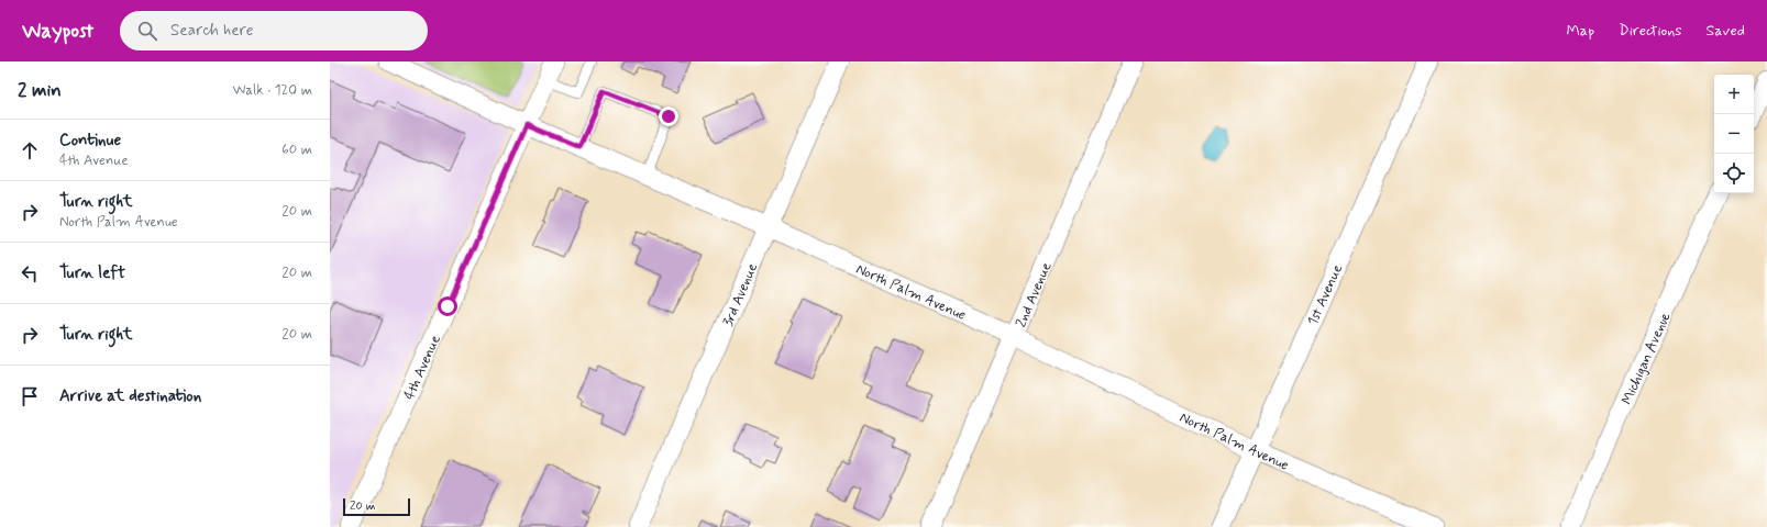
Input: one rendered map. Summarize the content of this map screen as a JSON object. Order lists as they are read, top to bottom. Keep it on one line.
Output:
{"streets":{"street":["North Palm Avenue","3rd Avenue","2nd Avenue","1st Avenue","Michigan Avenue","4th Avenue"]},"crossings":[["North Palm Avenue","3rd Avenue"],["North Palm Avenue","2nd Avenue"],["North Palm Avenue","1st Avenue"],["North Palm Avenue","4th Avenue"]],"scale_bar":"20 m","page":{"header":"Waypost","search":"Search here","nav":["Map","Directions","Saved"],"heading":["2 min","Walk · 120 m"],"map_buttons":["+","−"],"list":[["Continue","4th Avenue","60 m"],["Turn right","North Palm Avenue","20 m"],["Turn left","20 m"],["Turn right","20 m"],"Arrive at destination"],"scale":"20 m"}}
